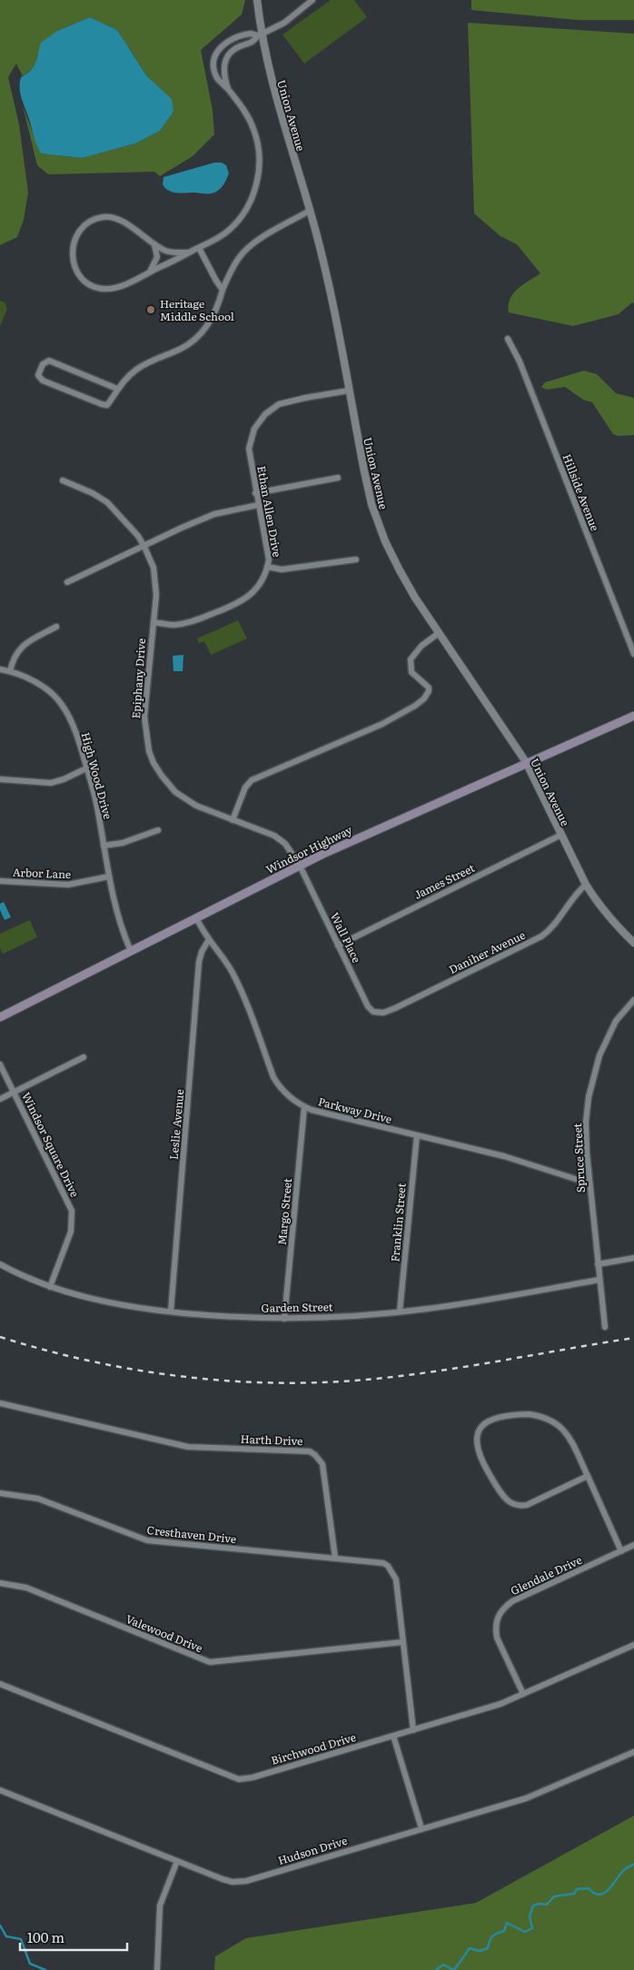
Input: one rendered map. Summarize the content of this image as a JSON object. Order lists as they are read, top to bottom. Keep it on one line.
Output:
{"streets":{"main road":["Windsor Highway"],"street":["Union Avenue","Hillside Avenue","Ethan Allen Drive","Epiphany Drive","High Wood Drive","Arbor Lane","James Street","Wall Place","Daniher Avenue","Parkway Drive","Leslie Avenue","Windsor Square Drive","Spruce Street","Margo Street","Franklin Street","Garden Street","Harth Drive","Cresthaven Drive","Glendale Drive","Valewood Drive","Birchwood Drive","Hudson Drive"]},"crossings":[["Union Avenue","Ethan Allen Drive"],["Union Avenue","Windsor Highway"],["Union Avenue","James Street"],["Union Avenue","Daniher Avenue"],["Ethan Allen Drive","Epiphany Drive"],["Epiphany Drive","Windsor Highway"],["Epiphany Drive","Wall Place"],["High Wood Drive","Windsor Highway"],["High Wood Drive","Arbor Lane"],["Windsor Highway","Wall Place"],["Windsor Highway","Parkway Drive"],["James Street","Wall Place"],["Wall Place","Daniher Avenue"],["Parkway Drive","Leslie Avenue"],["Parkway Drive","Spruce Street"],["Parkway Drive","Margo Street"],["Parkway Drive","Franklin Street"],["Leslie Avenue","Garden Street"],["Windsor Square Drive","Garden Street"],["Spruce Street","Garden Street"],["Margo Street","Garden Street"],["Franklin Street","Garden Street"],["Harth Drive","Cresthaven Drive"],["Glendale Drive","Birchwood Drive"]],"places":["Heritage Middle School"],"scale_bar":"100 m"}
